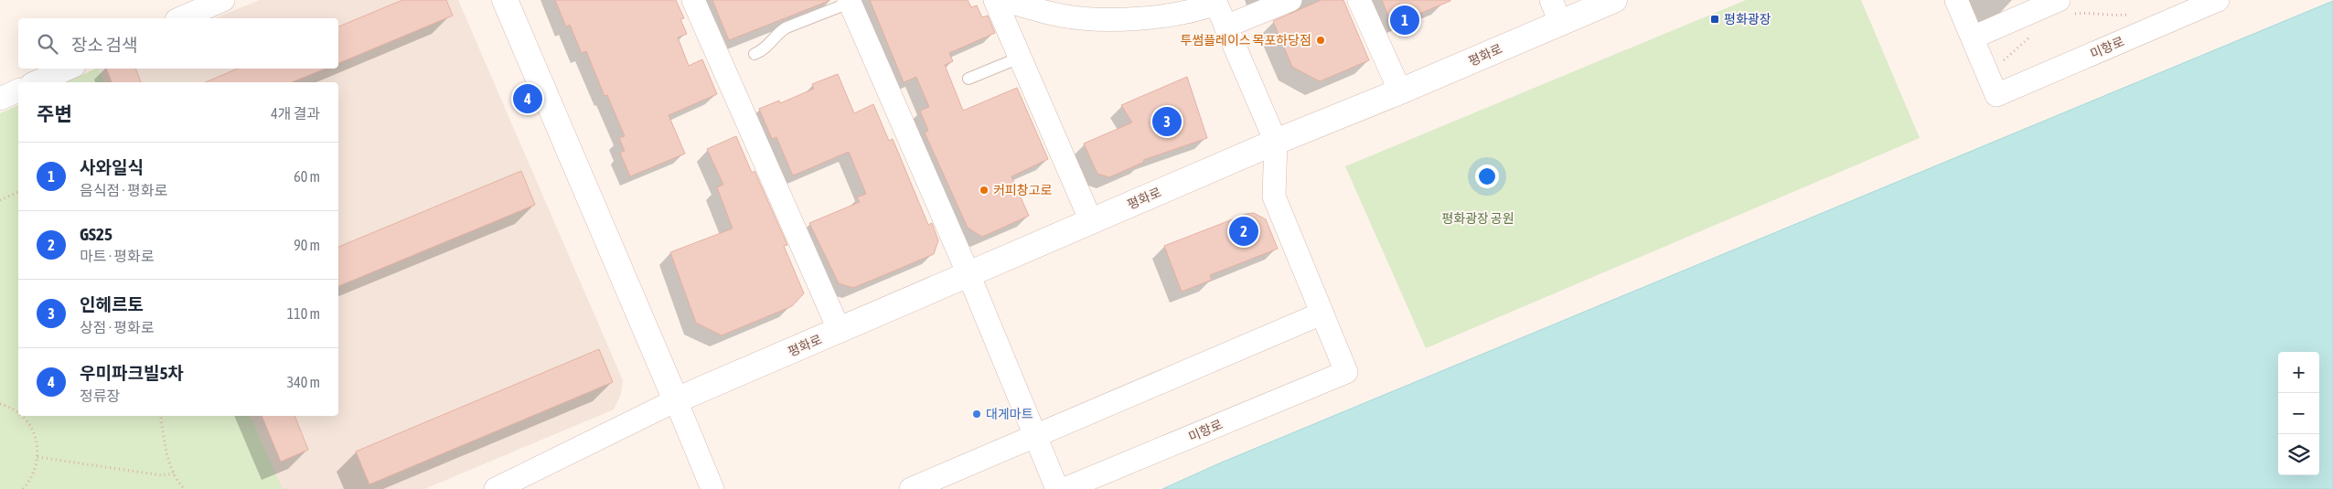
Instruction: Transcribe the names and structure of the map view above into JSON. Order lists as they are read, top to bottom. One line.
{"streets":{"street":["미항로","평화로"]},"parks":["평화광장 공원"],"places":{"transit":["평화광장"],"other":["투썸플레이스 목포하당점","커피창고로","대게마트"]},"page":{"pins":["1","4","3","2"],"search":"장소 검색","heading":["주변","4개 결과"],"list":[{"mark":"1","name":"사와일식","note":"음식점 · 평화로","value":"60 m"},{"mark":"2","name":"GS25","note":"마트 · 평화로","value":"90 m"},{"mark":"3","name":"인헤르토","note":"상점 · 평화로","value":"110 m"},{"mark":"4","name":"우미파크빌5차","note":"정류장","value":"340 m"}],"map_buttons":["+","−"]}}
